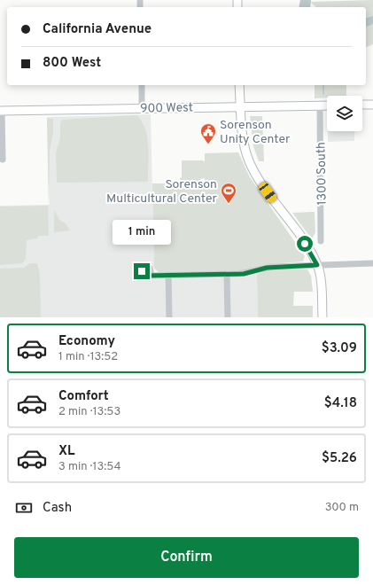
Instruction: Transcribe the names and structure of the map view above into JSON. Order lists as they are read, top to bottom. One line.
{"streets":{"main road":["900 West"],"street":["1300 South"]},"crossings":[["900 West","1300 South"]],"places":{"public building":["Sorenson Unity Center"],"sports":["Sorenson Multicultural Center"]},"page":{"banner":["California Avenue","800 West"],"bubble":"1 min","list":[{"name":"Economy","note":"1 min · 13:52","value":"$3.09"},{"name":"Comfort","note":"2 min · 13:53","value":"$4.18"},{"name":"XL","note":"3 min · 13:54","value":"$5.26"}],"pay":["Cash","300 m"],"buttons":"Confirm"}}
